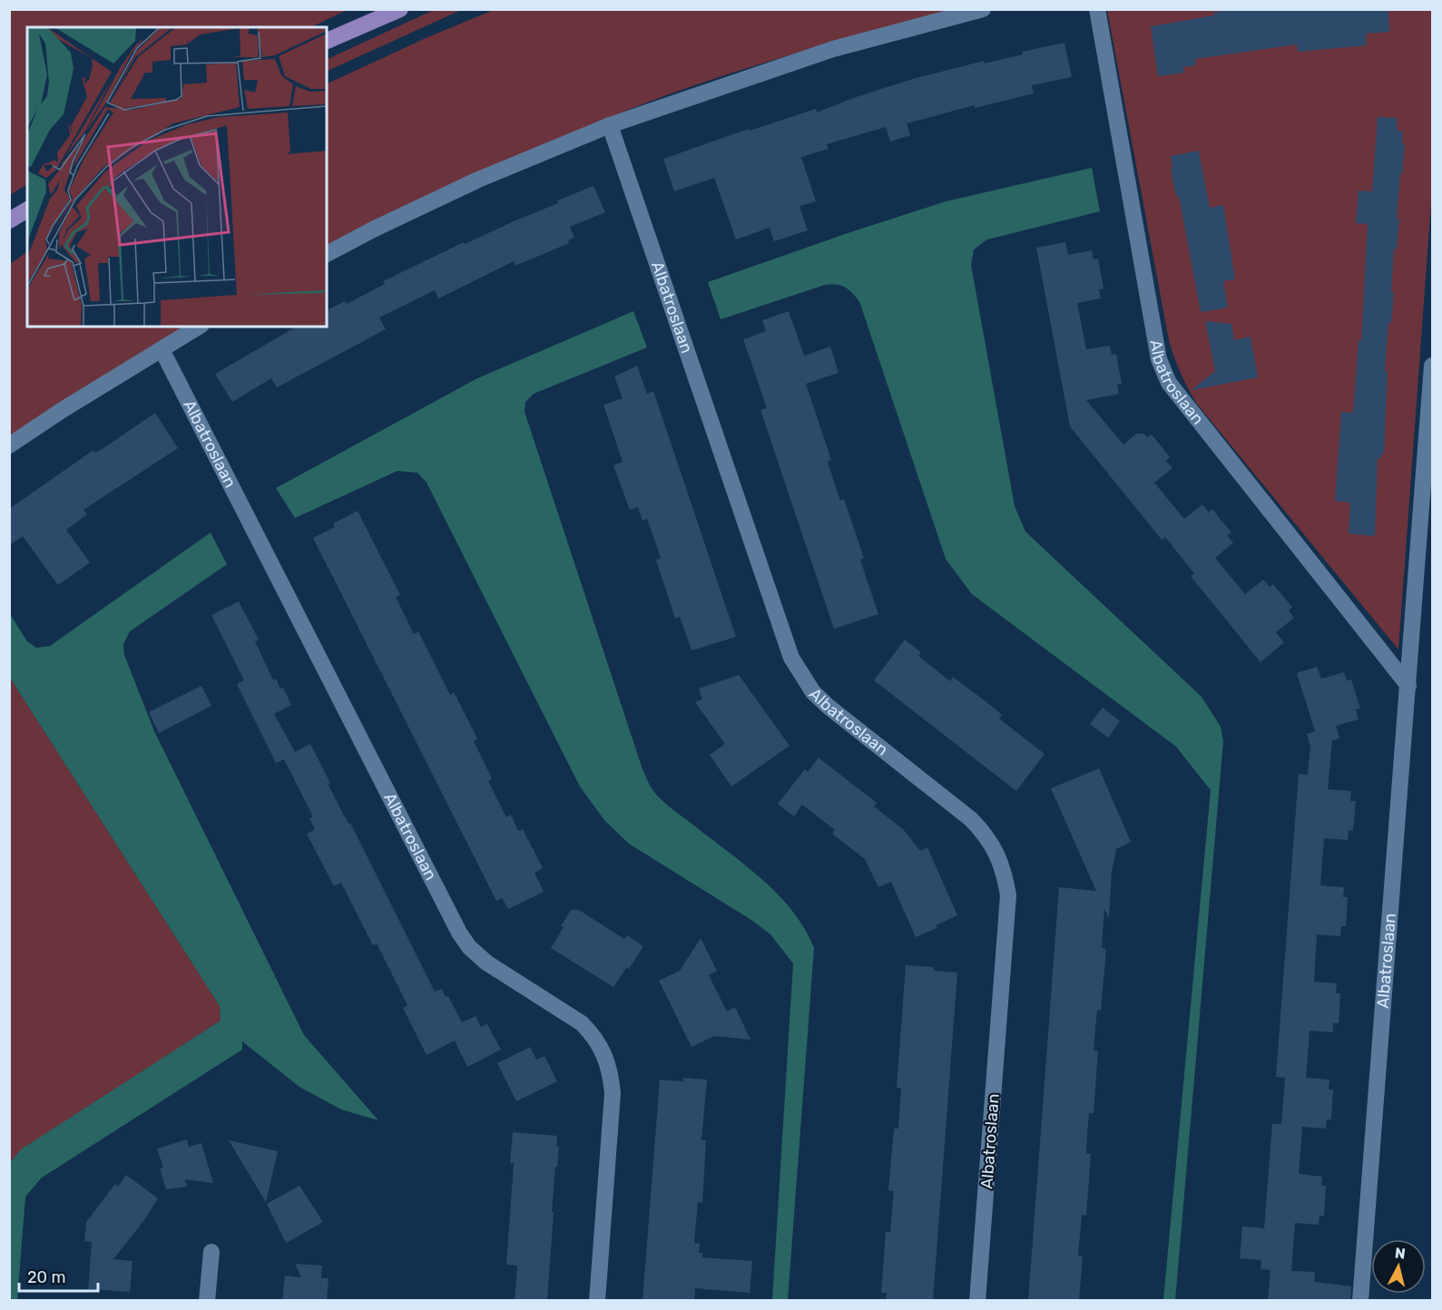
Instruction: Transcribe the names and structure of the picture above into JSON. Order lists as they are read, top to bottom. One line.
{"streets":{"street":["Albatroslaan"]},"scale_bar":"20 m","north":"top"}
